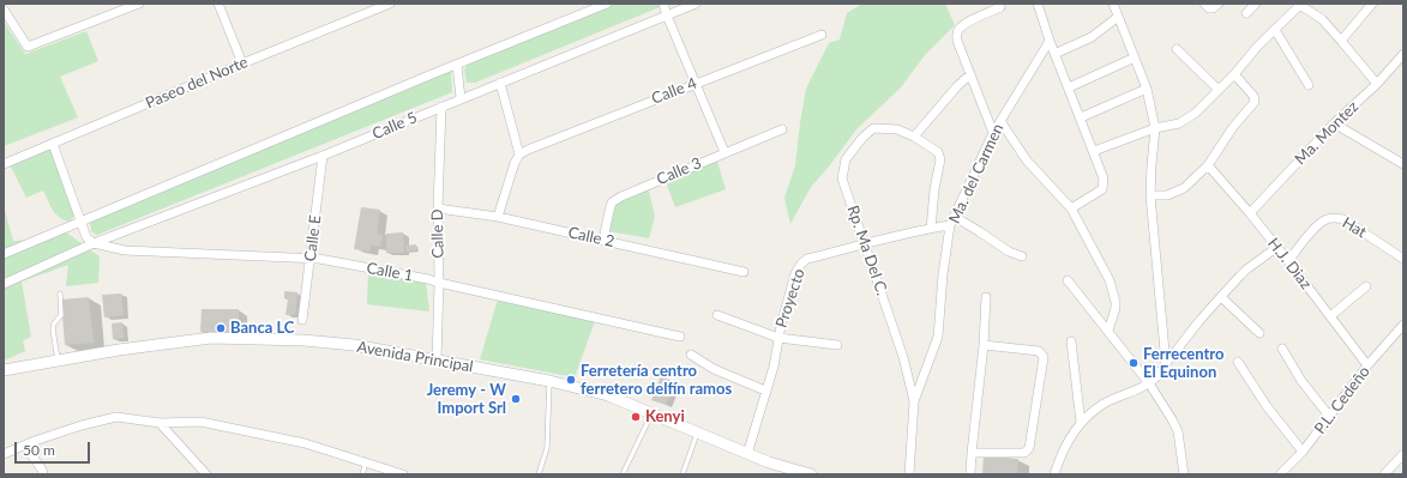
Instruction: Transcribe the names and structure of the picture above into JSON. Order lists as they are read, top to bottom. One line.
{"streets":{"street":["Paseo del Norte","Calle 4","Calle 5","Ma. Montez","Calle 3","Ma. del Carmen","Hat","Calle D","Calle 2","Calle E","Rp. Ma Del C.","H.J. Diaz","Calle 1","Proyecto","Avenida Principal","P.L. Cedeño"]},"crossings":[["Calle 5","Calle D"],["Calle 5","Calle E"],["Calle 5","Calle 1"],["Ma. Montez","H.J. Diaz"],["Calle 3","Calle 2"],["Ma. del Carmen","Rp. Ma Del C."],["Ma. del Carmen","Proyecto"],["Hat","H.J. Diaz"],["Calle D","Calle 2"],["Calle D","Calle 1"],["Calle D","Avenida Principal"],["Calle E","Calle 1"],["Rp. Ma Del C.","Proyecto"],["H.J. Diaz","P.L. Cedeño"],["Proyecto","Avenida Principal"]],"places":["Banca LC","Ferrecentro El Equinon","Ferretería centro ferretero delfín ramos","Jeremy - W Import Srl","Kenyi"],"scale_bar":"50 m"}
